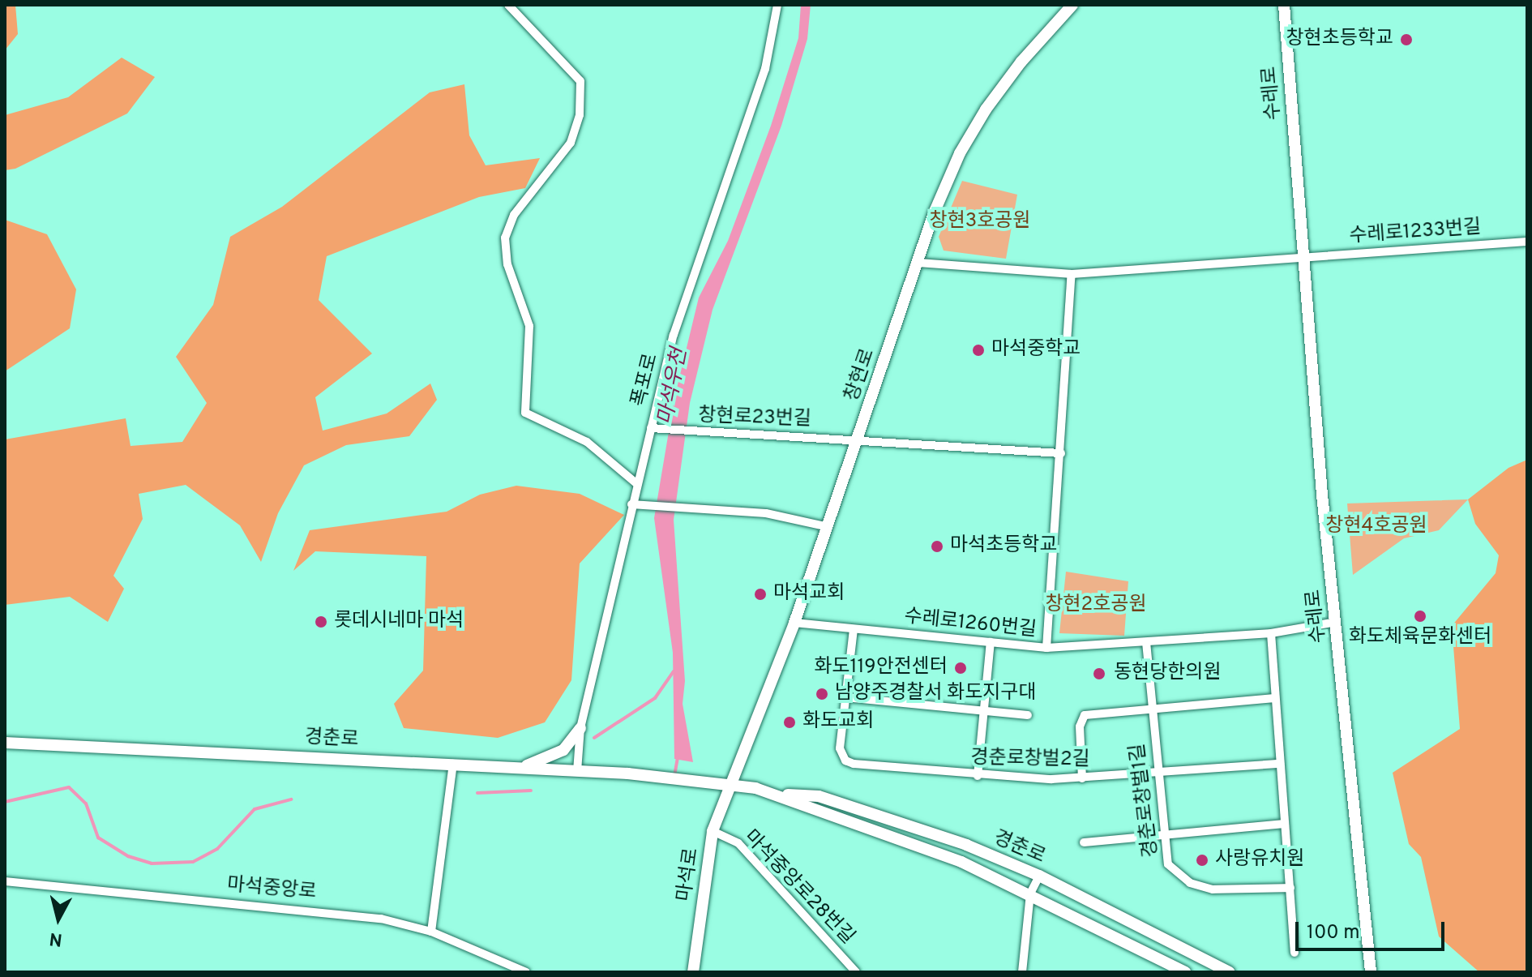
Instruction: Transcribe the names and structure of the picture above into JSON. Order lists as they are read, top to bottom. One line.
{"streets":{"street":["수레로","수레로1233번길","창현로","폭포로","창현로23번길","수레로1260번길","경춘로","경춘로창벌2길","경춘로창벌1길","마석로","마석중앙로28번길","마석중앙로"]},"crossings":[["수레로","수레로1233번길"],["수레로","수레로1260번길"],["창현로","창현로23번길"],["창현로","수레로1260번길"],["창현로","경춘로"],["창현로","마석로"],["폭포로","창현로23번길"],["폭포로","경춘로"],["수레로1260번길","경춘로창벌2길"],["수레로1260번길","경춘로창벌1길"],["경춘로","마석로"],["경춘로창벌2길","경춘로창벌1길"],["마석로","마석중앙로28번길"]],"water":["마석우천"],"parks":["창현3호공원","창현4호공원","창현2호공원"],"places":["창현초등학교","마석중학교","마석초등학교","마석교회","화도체육문화센터","롯데시네마 마석","화도119안전센터","동현당한의원","남양주경찰서 화도지구대","화도교회","사랑유치원"],"scale_bar":"100 m","north":"bottom"}
